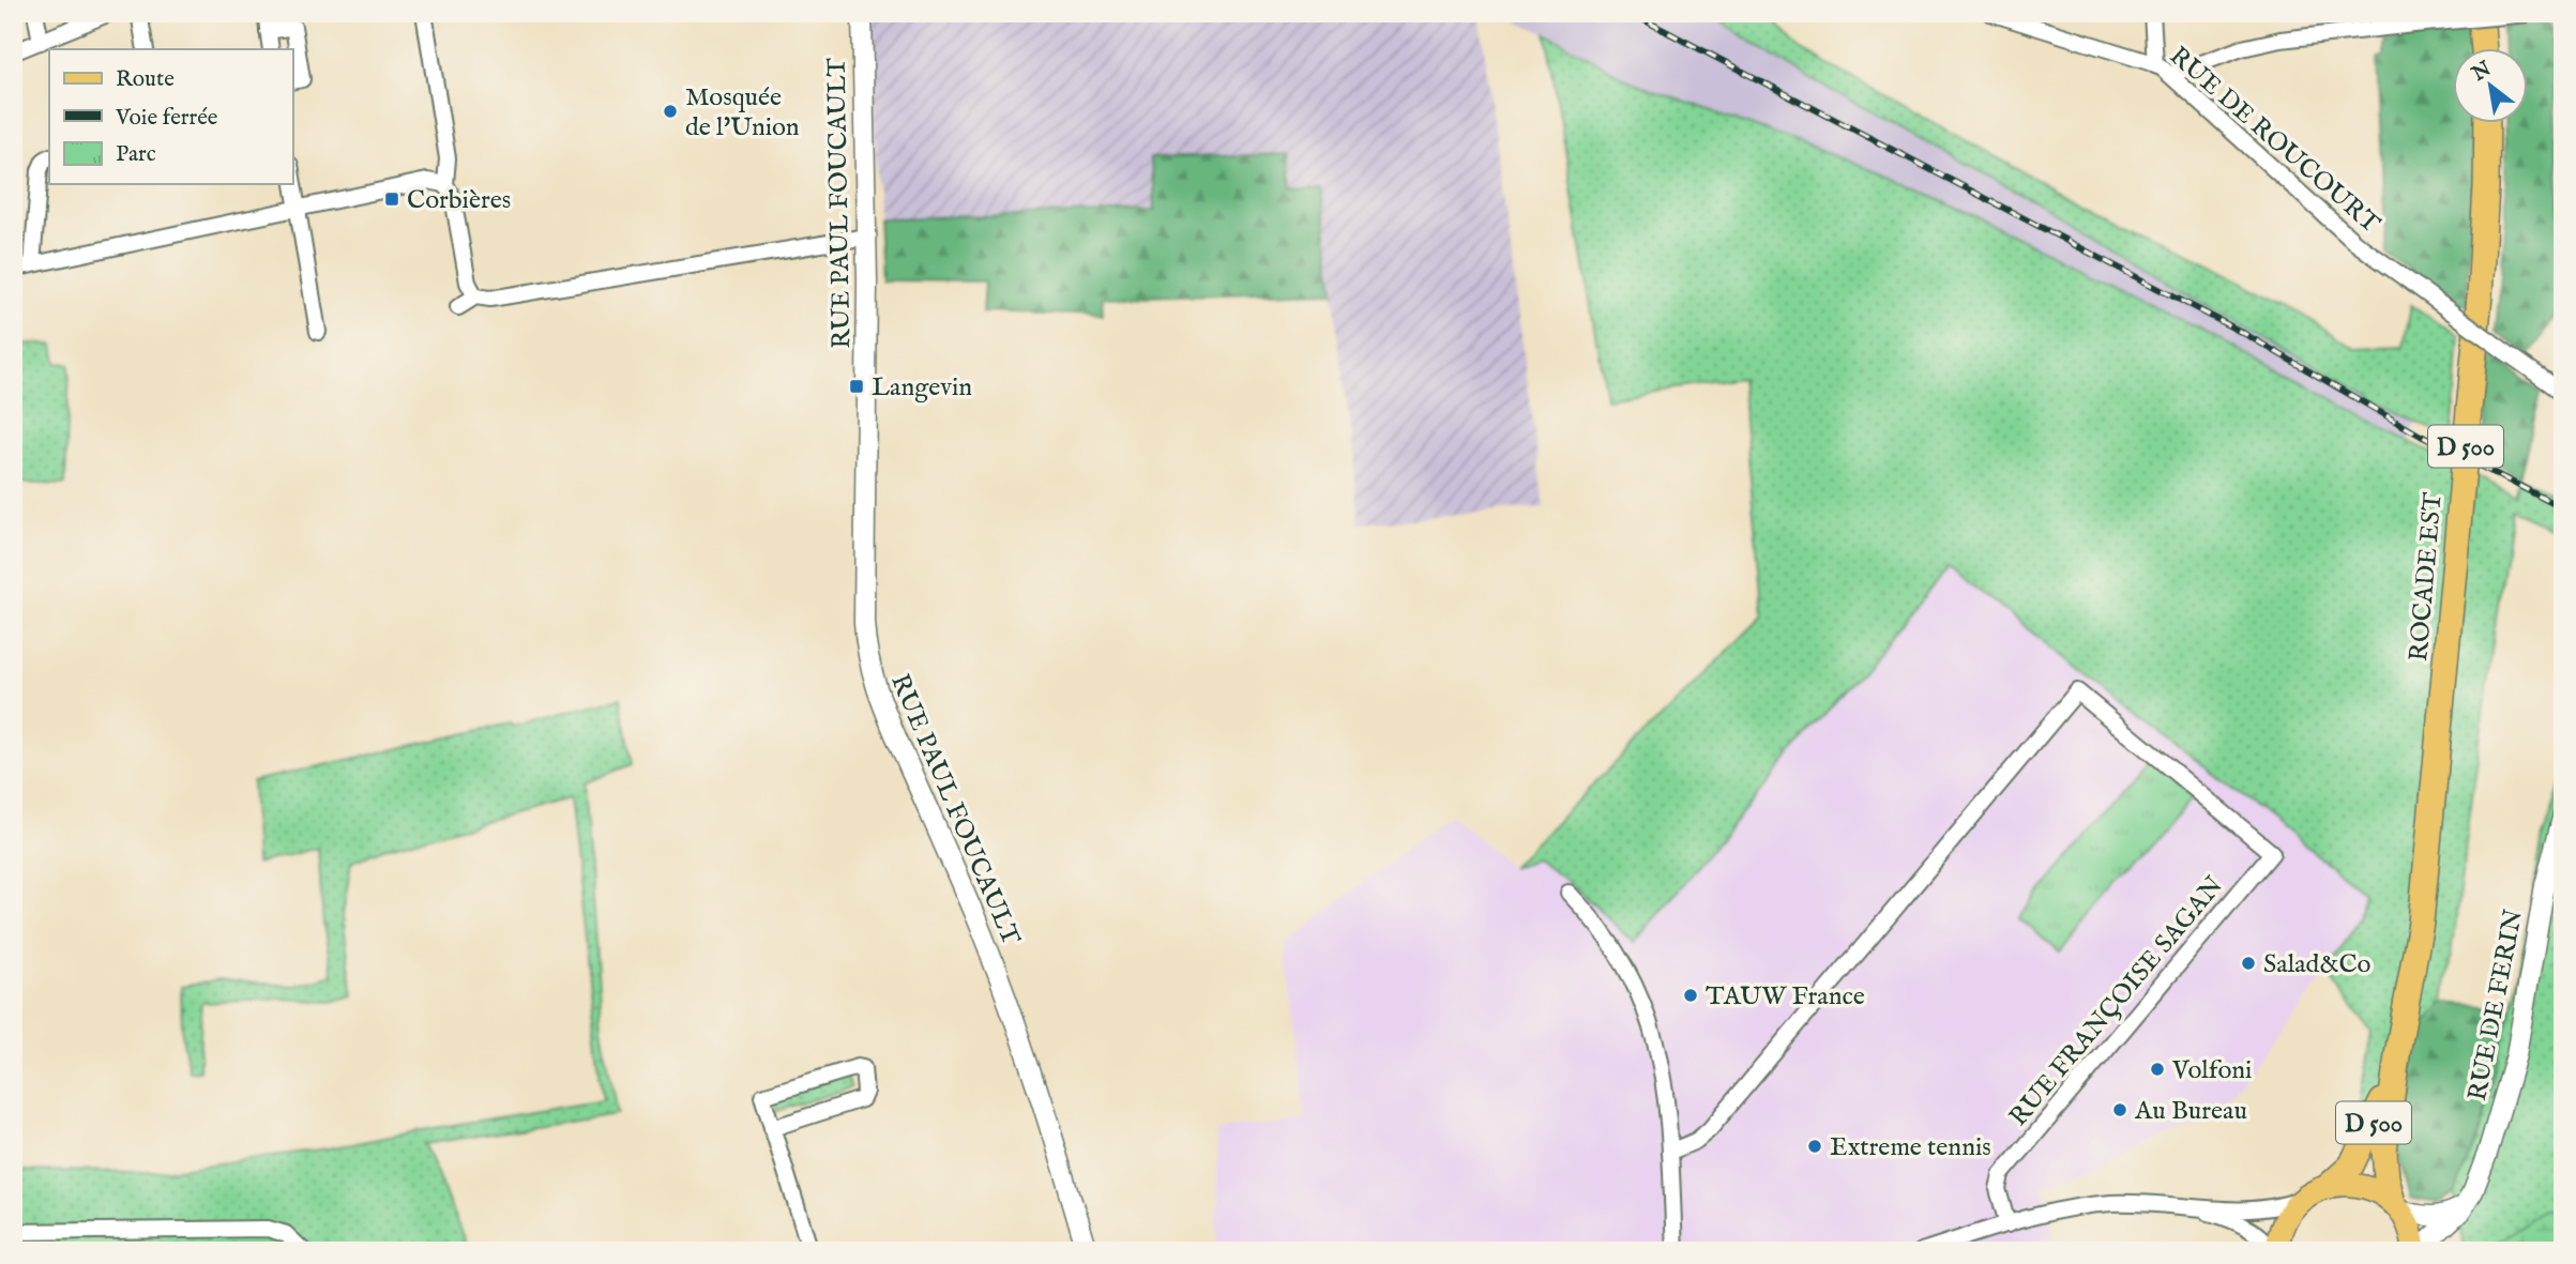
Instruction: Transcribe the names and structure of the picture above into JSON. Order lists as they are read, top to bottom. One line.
{"streets":{"highway":["D 500","ROCADE EST"],"street":["RUE DE ROUCOURT","RUE PAUL FOUCAULT","RUE FRANÇOISE SAGAN","RUE DE FERIN"]},"places":{"other":["Mosquée de l'Union","Salad&Co","TAUW France","Volfoni","Au Bureau","Extreme tennis"],"transit":["Corbières","Langevin"]},"legend":["Route","Voie ferrée","Parc"],"north":"top left"}
